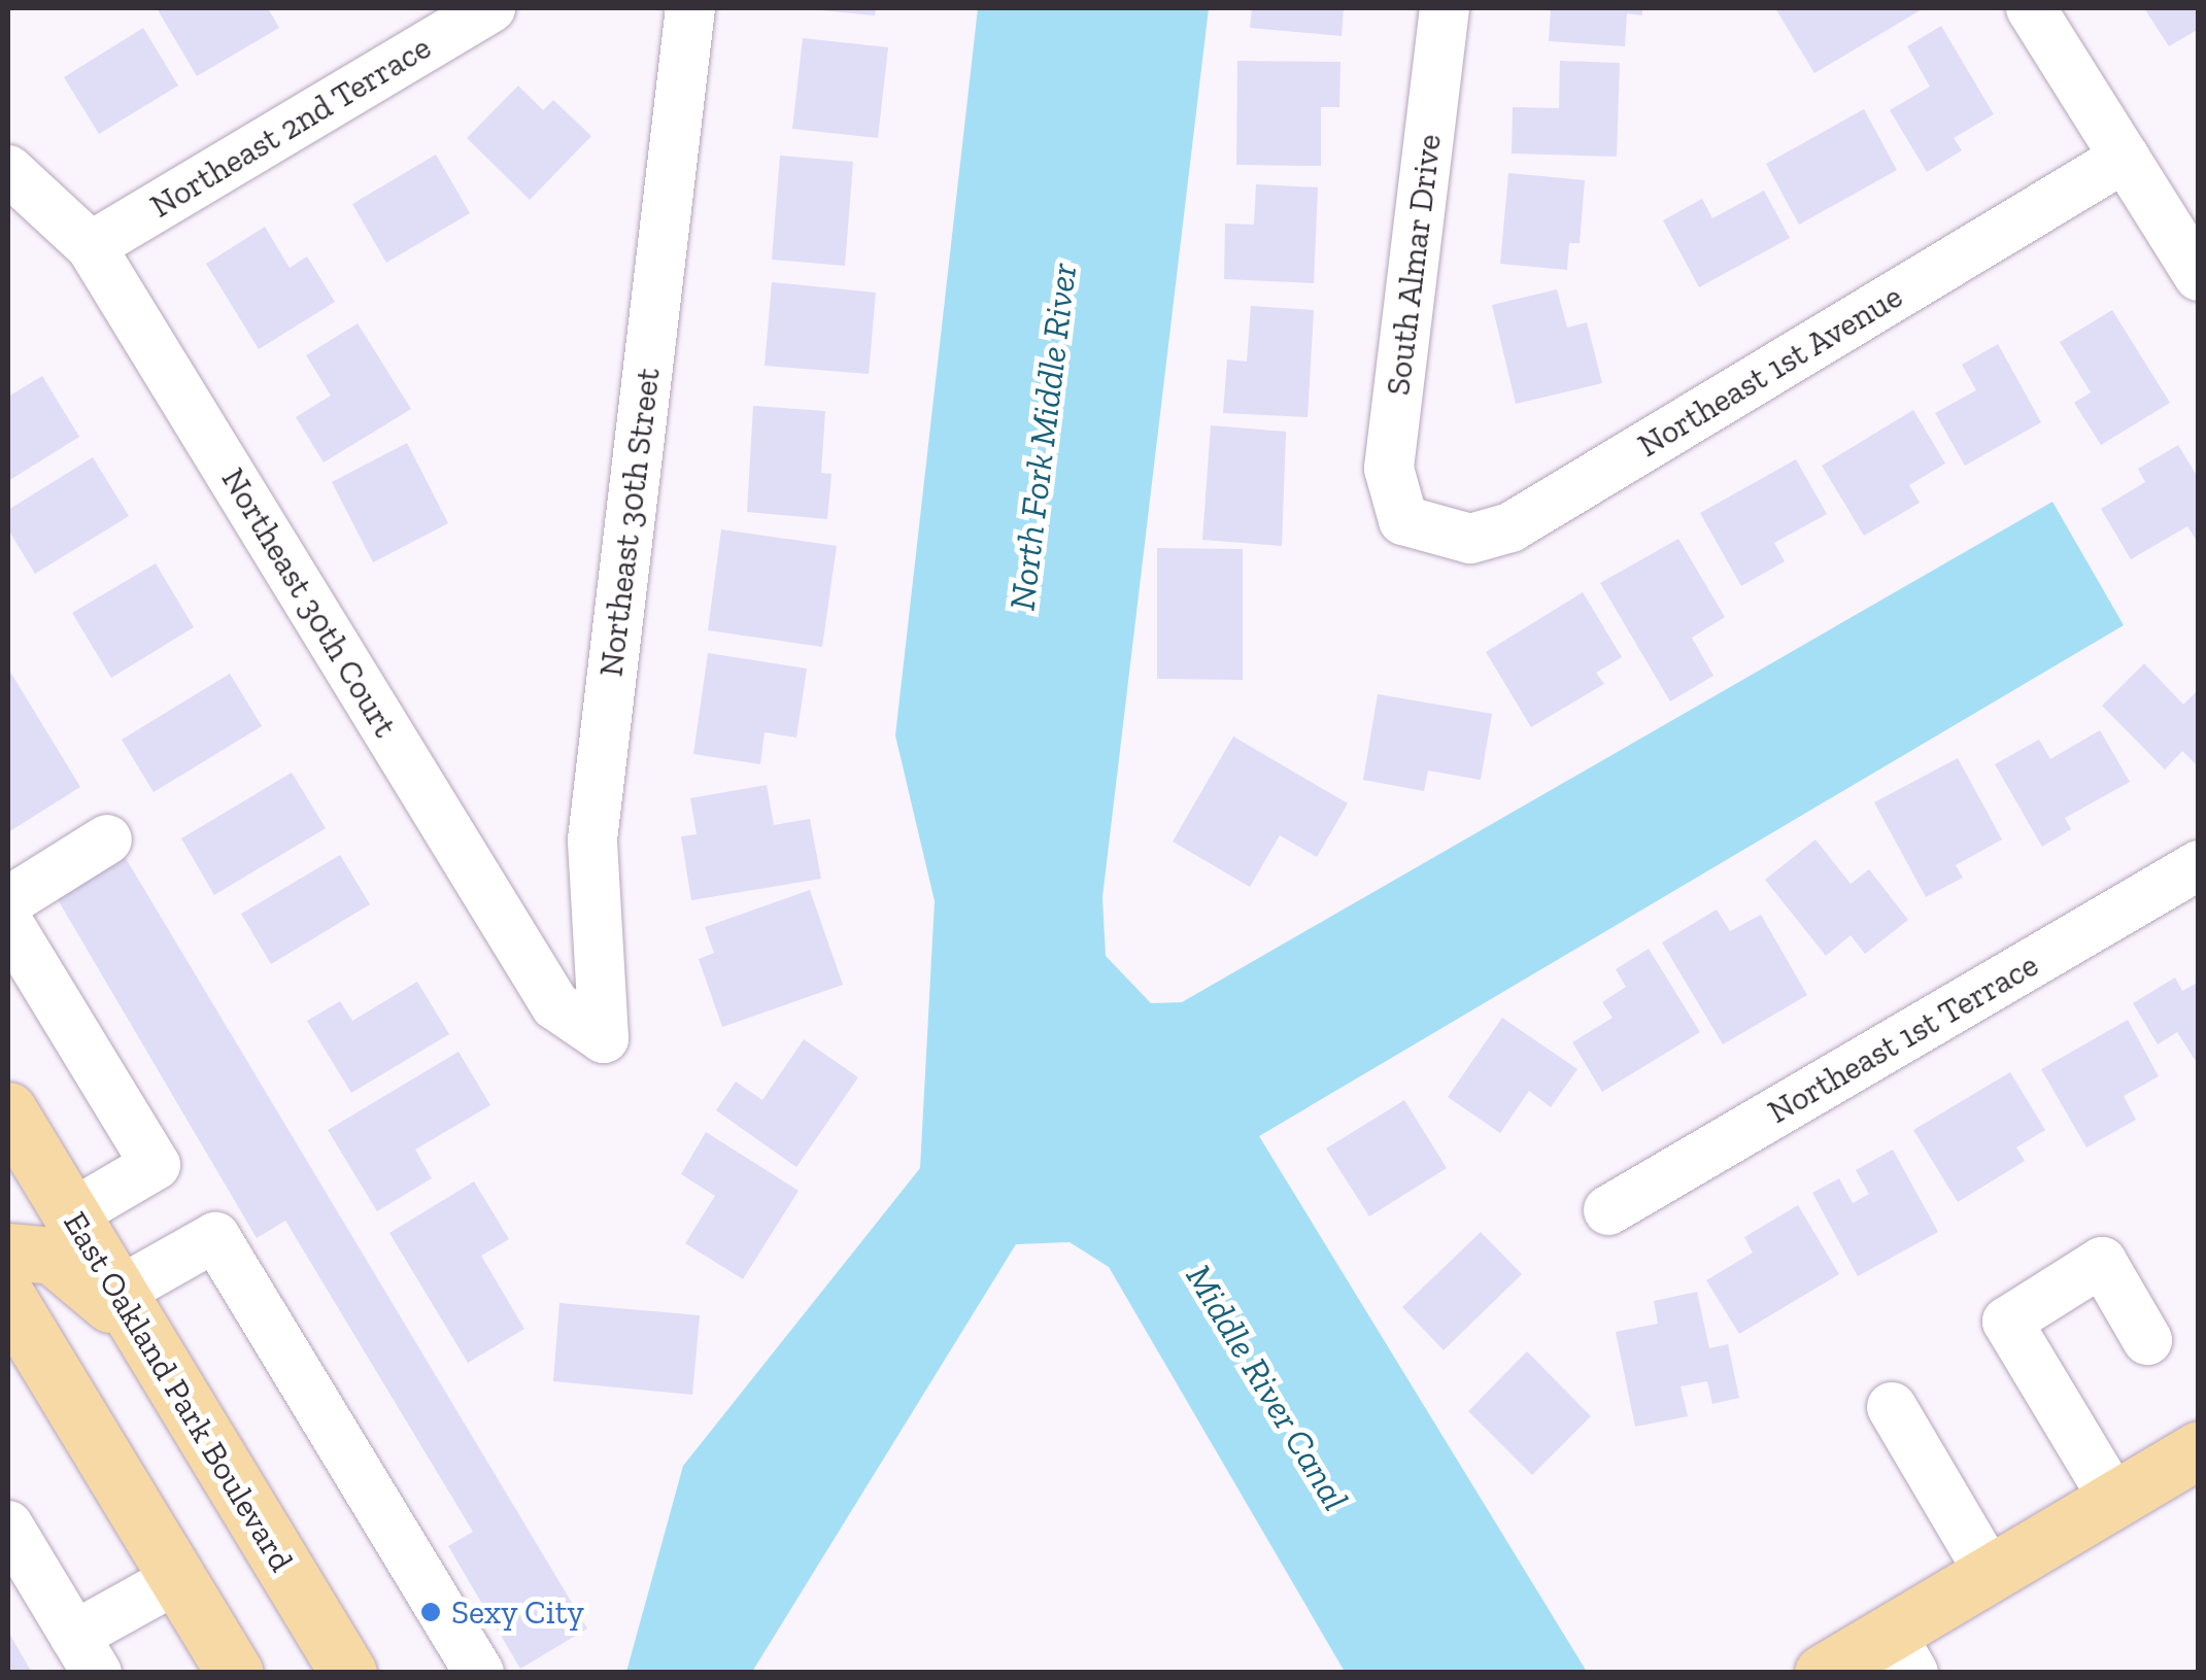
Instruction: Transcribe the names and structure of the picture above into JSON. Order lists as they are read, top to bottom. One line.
{"streets":{"main road":["East Oakland Park Boulevard"],"street":["Northeast 2nd Terrace","South Almar Drive","Northeast 1st Avenue","Northeast 30th Street","Northeast 30th Court","Northeast 1st Terrace"]},"crossings":[["Northeast 2nd Terrace","Northeast 30th Court"],["South Almar Drive","Northeast 1st Avenue"],["Northeast 30th Street","Northeast 30th Court"]],"water":["North Fork Middle River","Middle River Canal"],"places":["Sexy City"]}
